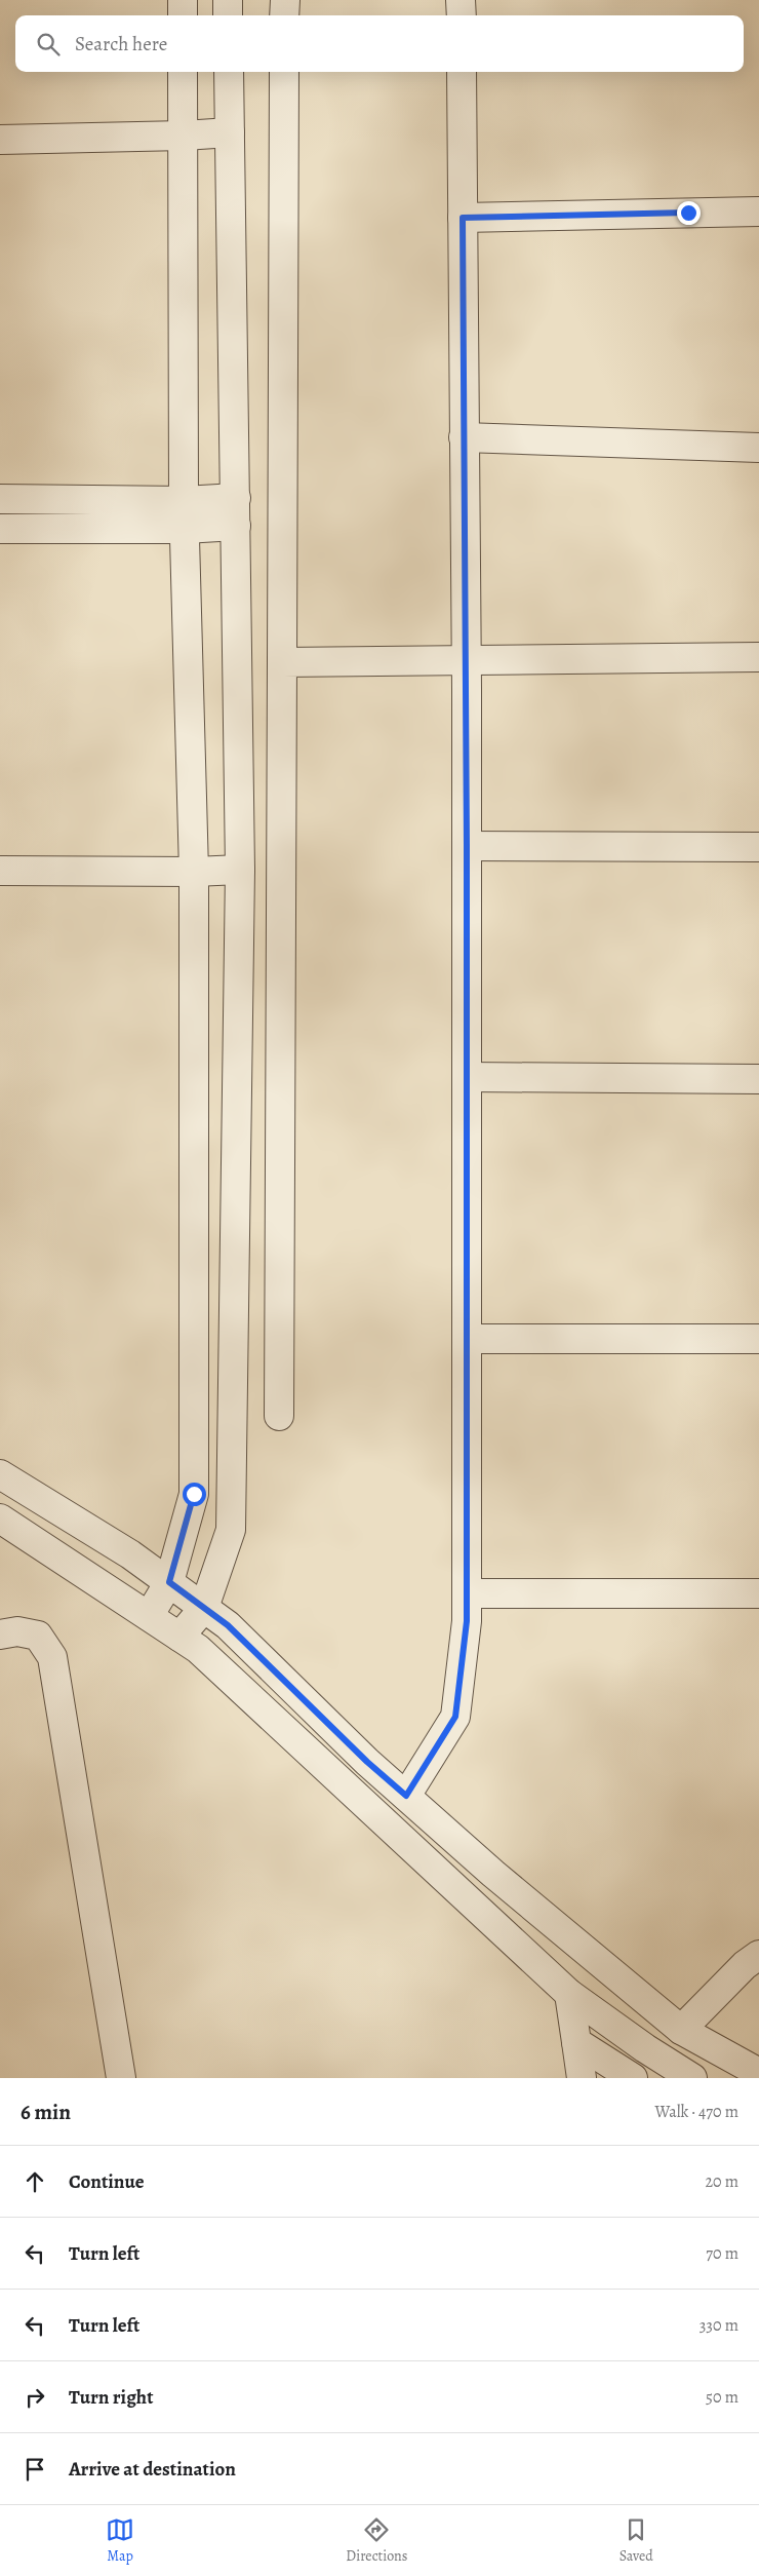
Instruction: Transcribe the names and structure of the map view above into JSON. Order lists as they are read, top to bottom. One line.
{"page":{"search":"Search here","heading":["6 min","Walk · 470 m"],"list":[["Continue","20 m"],["Turn left","70 m"],["Turn left","330 m"],["Turn right","50 m"],"Arrive at destination"],"nav":["Map","Directions","Saved"]}}
